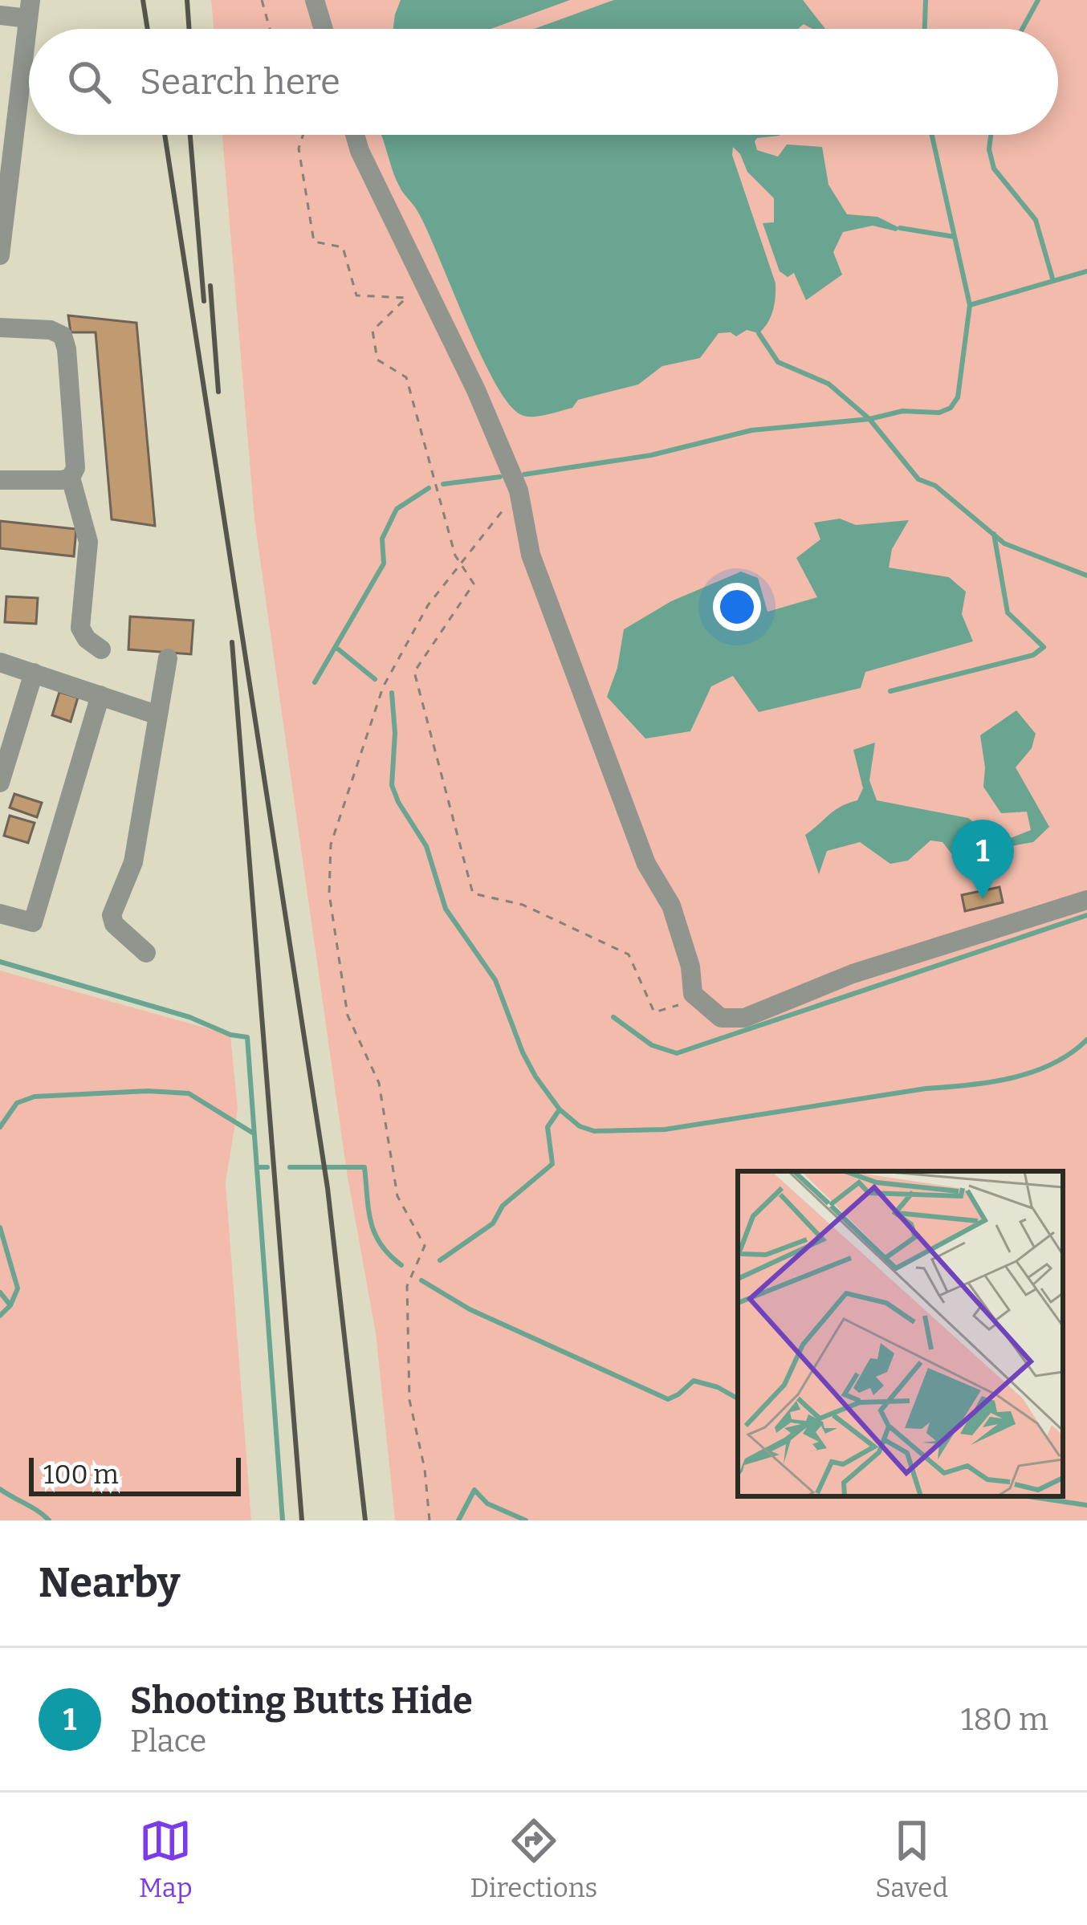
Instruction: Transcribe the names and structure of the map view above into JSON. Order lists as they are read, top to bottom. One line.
{"scale_bar":"100 m","page":{"search":"Search here","pins":"1","scale":"100 m","heading":"Nearby","list":[{"mark":"1","name":"Shooting Butts Hide","note":"Place","value":"180 m"}],"nav":["Map","Directions","Saved"]}}
